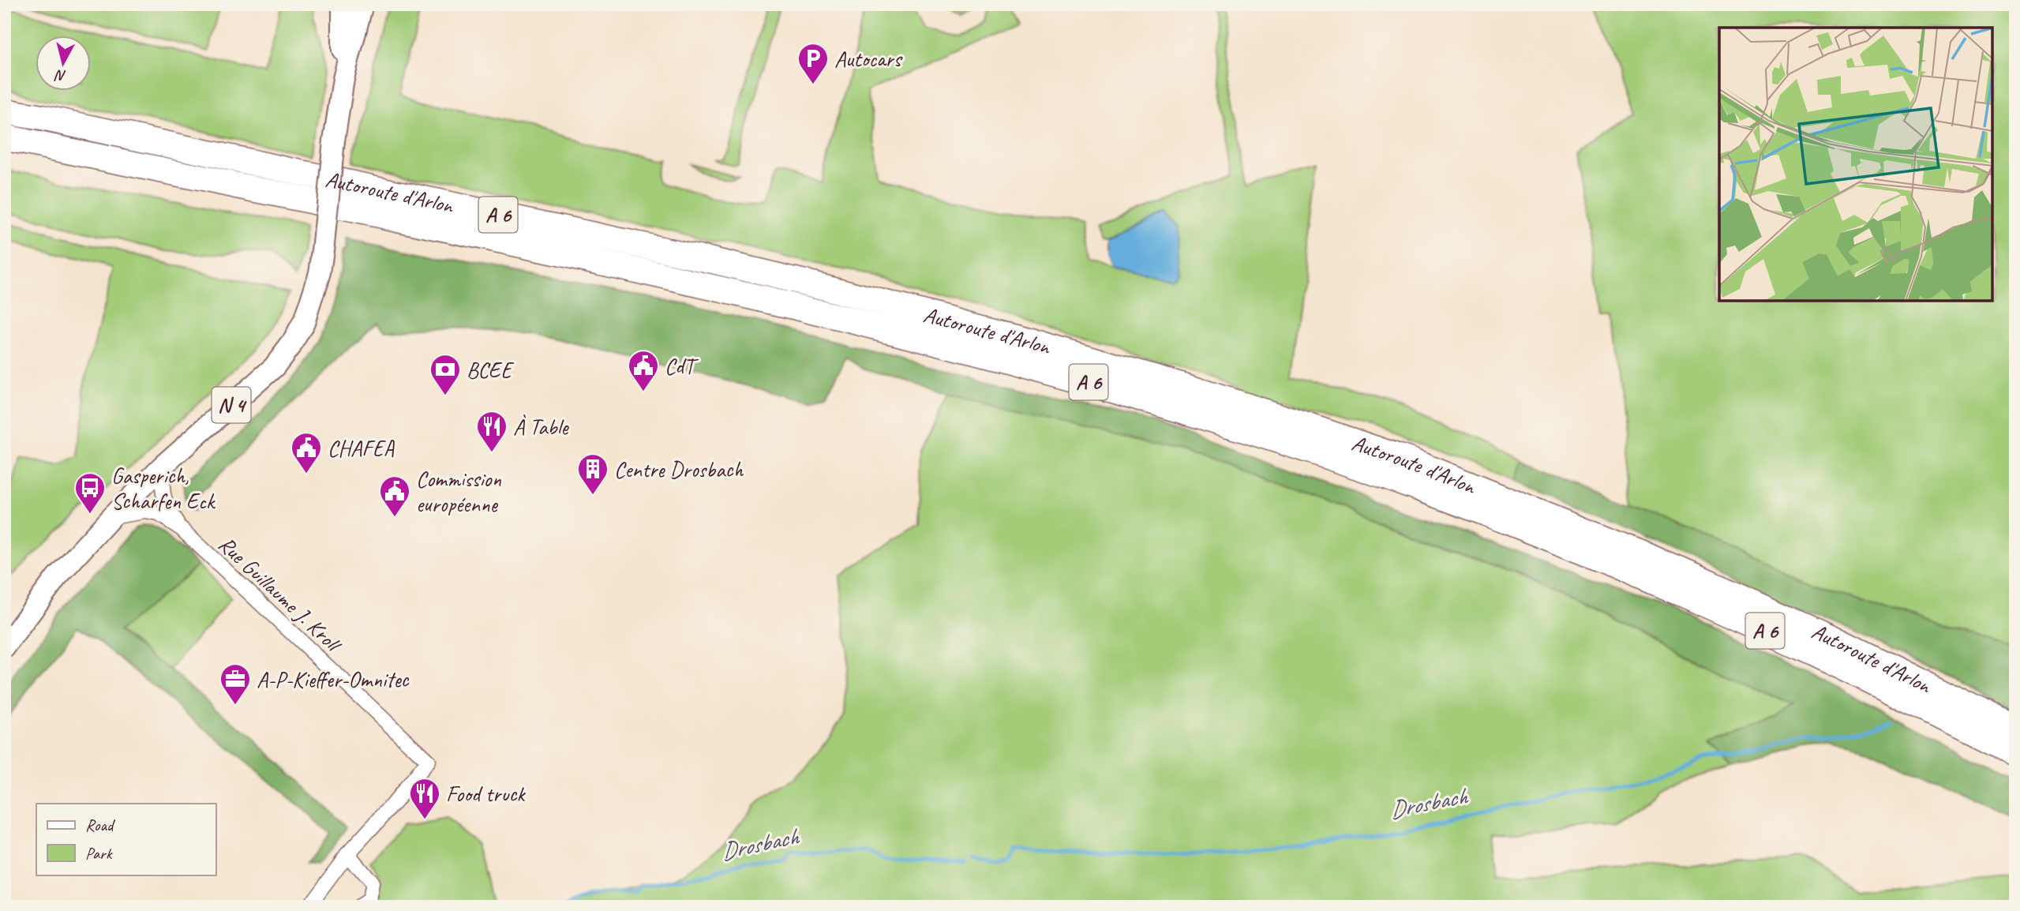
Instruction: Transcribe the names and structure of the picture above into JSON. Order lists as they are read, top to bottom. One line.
{"streets":{"highway":["Autoroute d'Arlon","A 6"],"main road":["N 4"],"street":["Rue Guillaume J. Kroll"]},"crossings":[["N 4","Rue Guillaume J. Kroll"]],"water":["Drosbach"],"places":{"parking":["Autocars"],"public building":["CdT","CHAFEA","Commission européenne"],"bank":["BCEE"],"restaurant":["À Table","Food truck"],"building":["Centre Drosbach"],"bus stop":["Gasperich, Scharfen Eck"],"office":["A-P-Kieffer-Omnitec"]},"legend":["Road","Park"],"north":"bottom"}
